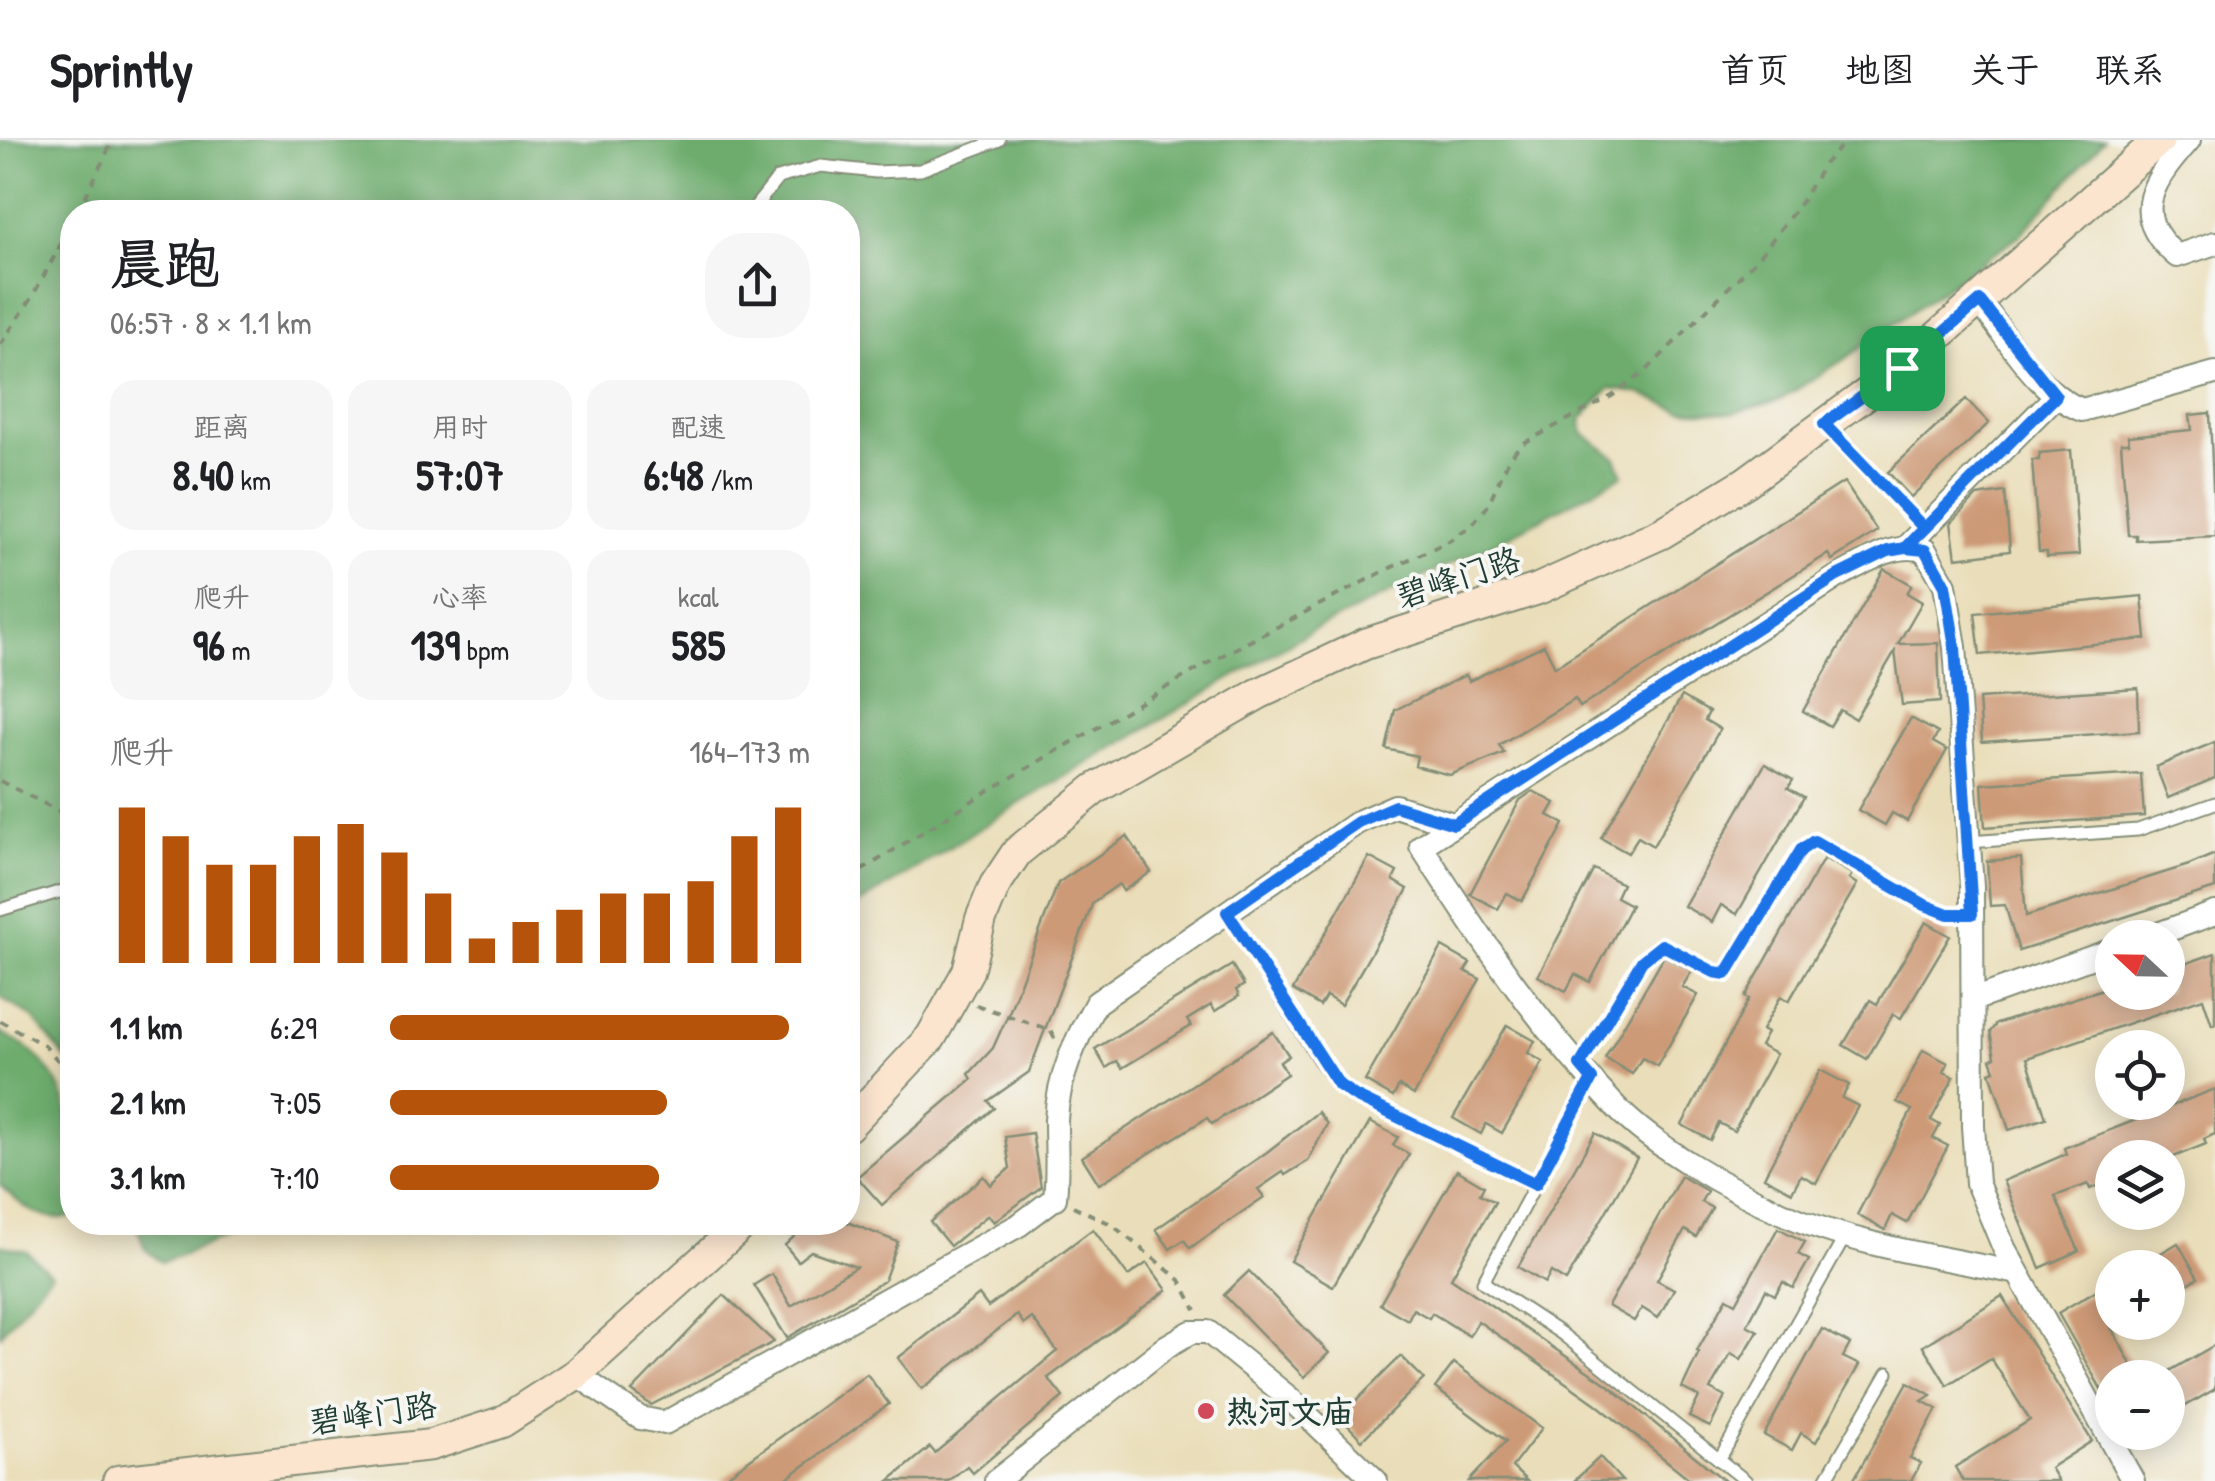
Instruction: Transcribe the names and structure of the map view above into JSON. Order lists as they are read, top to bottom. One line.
{"streets":{"street":["碧峰门路"]},"places":["热河文庙"],"north":"left","page":{"header":"Sprintly","nav":["首页","地图","关于","联系"],"heading":["晨跑","06:57 · 8 × 1.1 km"],"stats":[["距离","8.40 km"],["用时","57:07"],["配速","6:48 /km"],["爬升","96 m"],["心率","139 bpm"],["kcal","585"]],"chart":["爬升","164–173 m"],"map_buttons":["+","−"],"list":[{"name":"1.1 km","note":"6:29"},{"name":"2.1 km","note":"7:05"},{"name":"3.1 km","note":"7:10"}]}}
